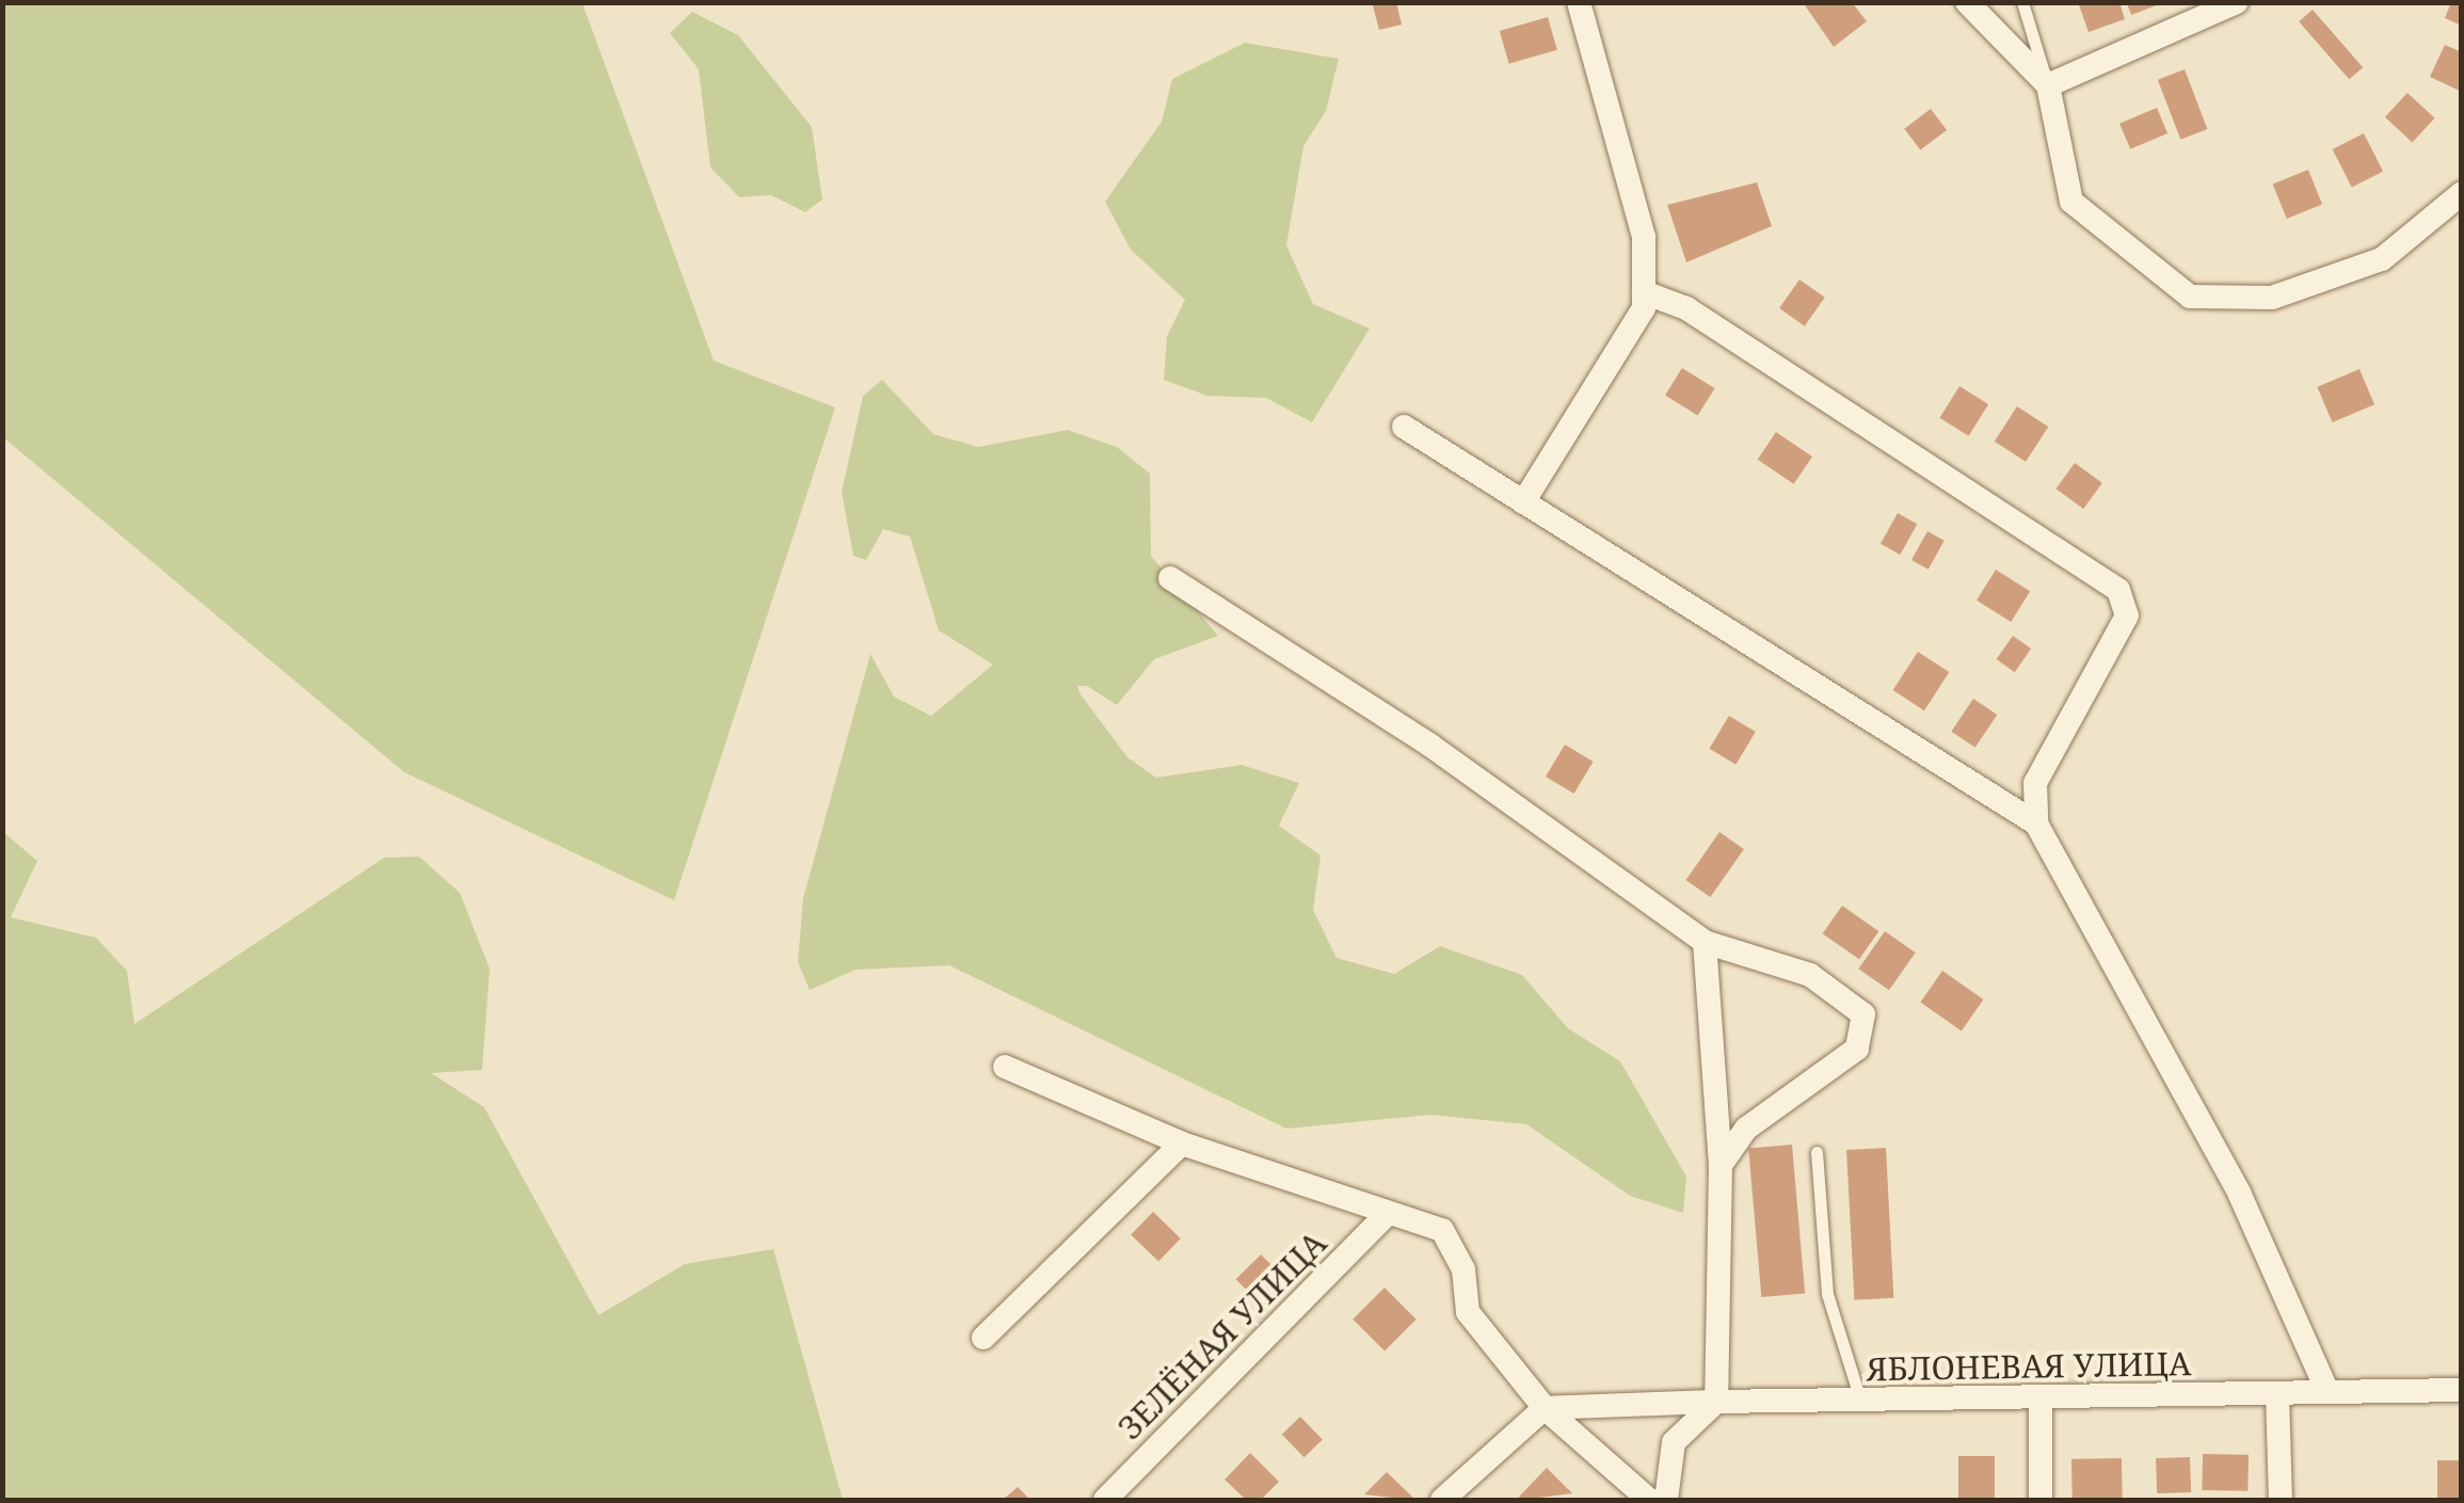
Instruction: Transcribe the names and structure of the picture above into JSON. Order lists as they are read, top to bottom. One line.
{"streets":{"street":["ЗЕЛЁНАЯ УЛИЦА","ЯБЛОНЕВАЯ УЛИЦА"]}}
